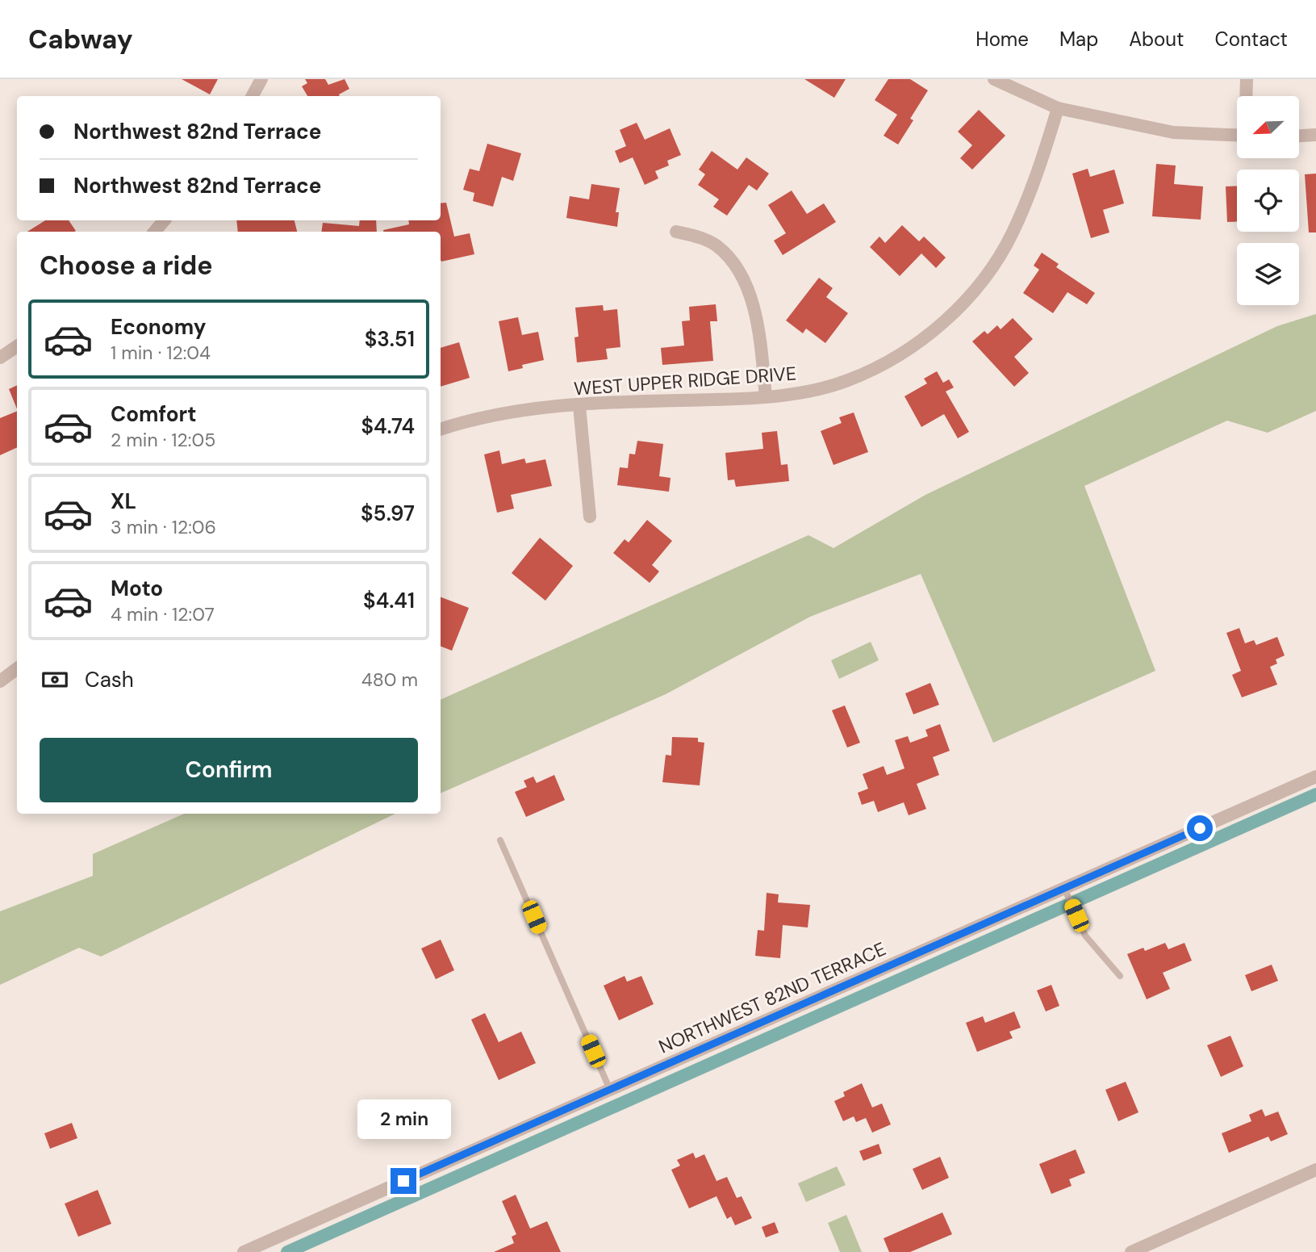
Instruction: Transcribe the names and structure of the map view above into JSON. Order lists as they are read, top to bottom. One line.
{"streets":{"street":["WEST UPPER RIDGE DRIVE","NORTHWEST 82ND TERRACE"]},"north":"bottom left","page":{"header":"Cabway","nav":["Home","Map","About","Contact"],"banner":["Northwest 82nd Terrace","Northwest 82nd Terrace"],"heading":"Choose a ride","list":[{"name":"Economy","note":"1 min · 12:04","value":"$3.51"},{"name":"Comfort","note":"2 min · 12:05","value":"$4.74"},{"name":"XL","note":"3 min · 12:06","value":"$5.97"},{"name":"Moto","note":"4 min · 12:07","value":"$4.41"}],"pay":["Cash","480 m"],"buttons":"Confirm","bubble":"2 min"}}
